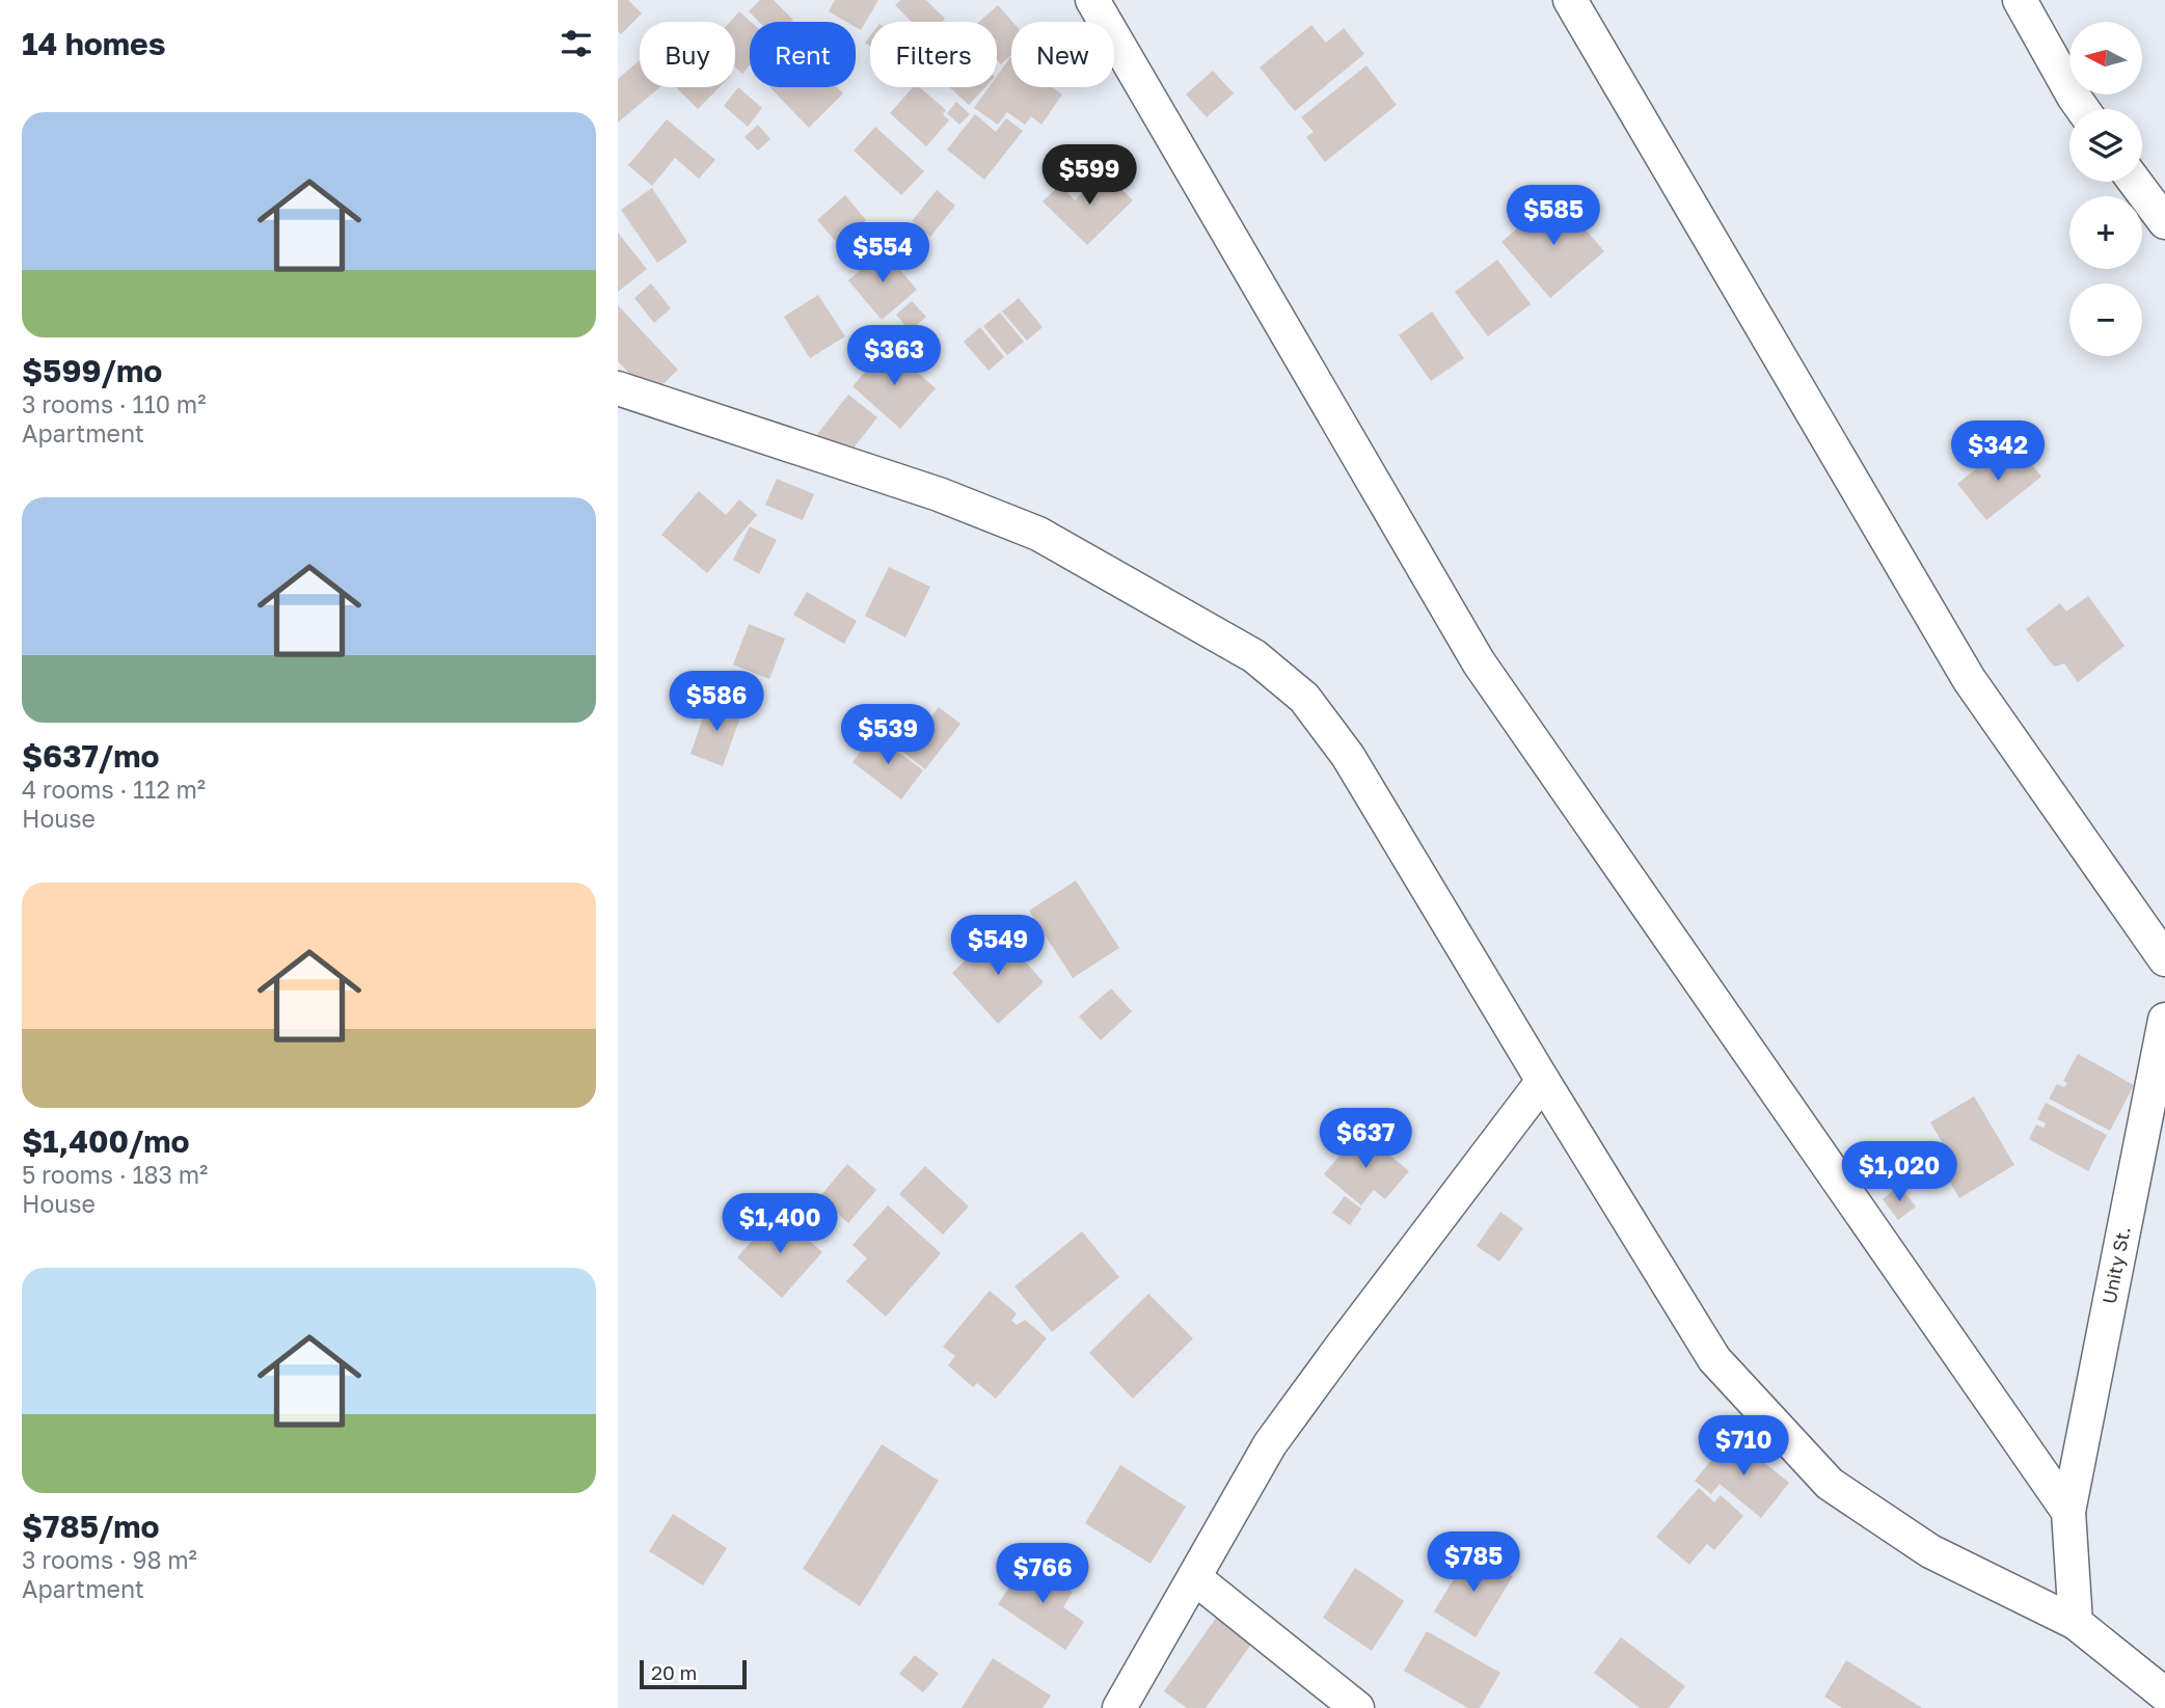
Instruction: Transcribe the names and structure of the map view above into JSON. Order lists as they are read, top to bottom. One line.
{"streets":{"street":["Unity St."]},"scale_bar":"20 m","north":"left","page":{"heading":"14 homes","map_buttons":["+","−"],"chip":["Buy","Rent","Filters","New"],"list":[{"name":"$599/mo","note":"3 rooms · 110 m² · Apartment"},{"name":"$637/mo","note":"4 rooms · 112 m² · House"},{"name":"$1,400/mo","note":"5 rooms · 183 m² · House"},{"name":"$785/mo","note":"3 rooms · 98 m² · Apartment"}],"price":["$599","$585","$554","$363","$342","$586","$539","$549","$637","$1,020","$1,400","$710","$785","$766"],"scale":"20 m"}}
